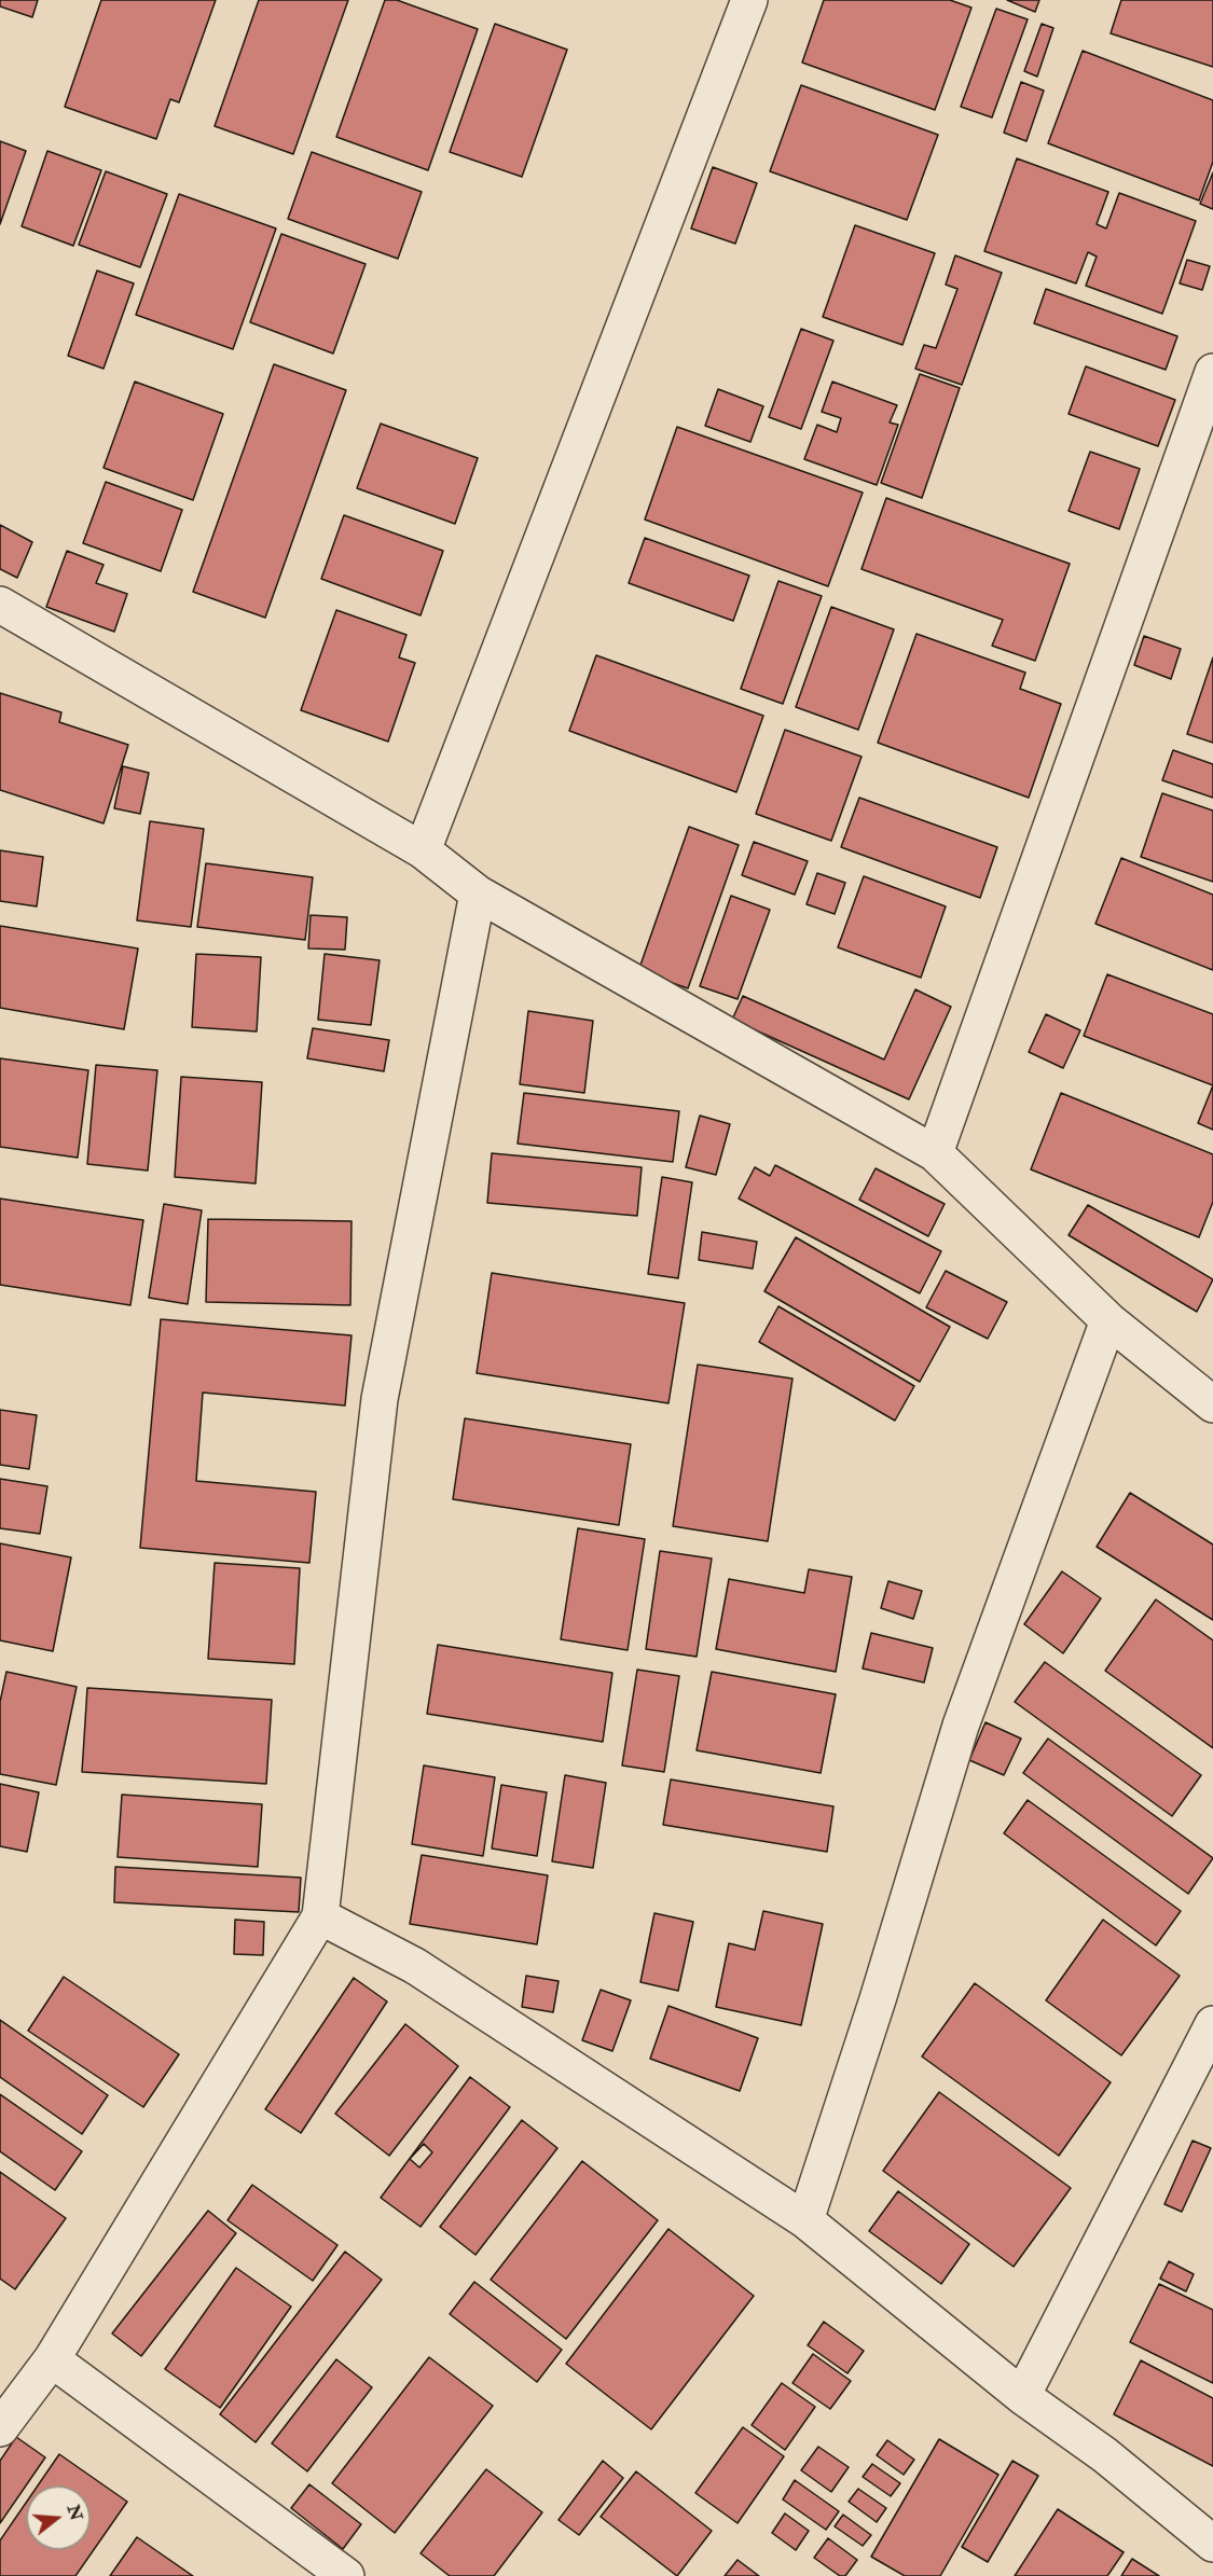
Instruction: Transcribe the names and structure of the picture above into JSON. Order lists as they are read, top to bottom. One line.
{"north":"right"}
